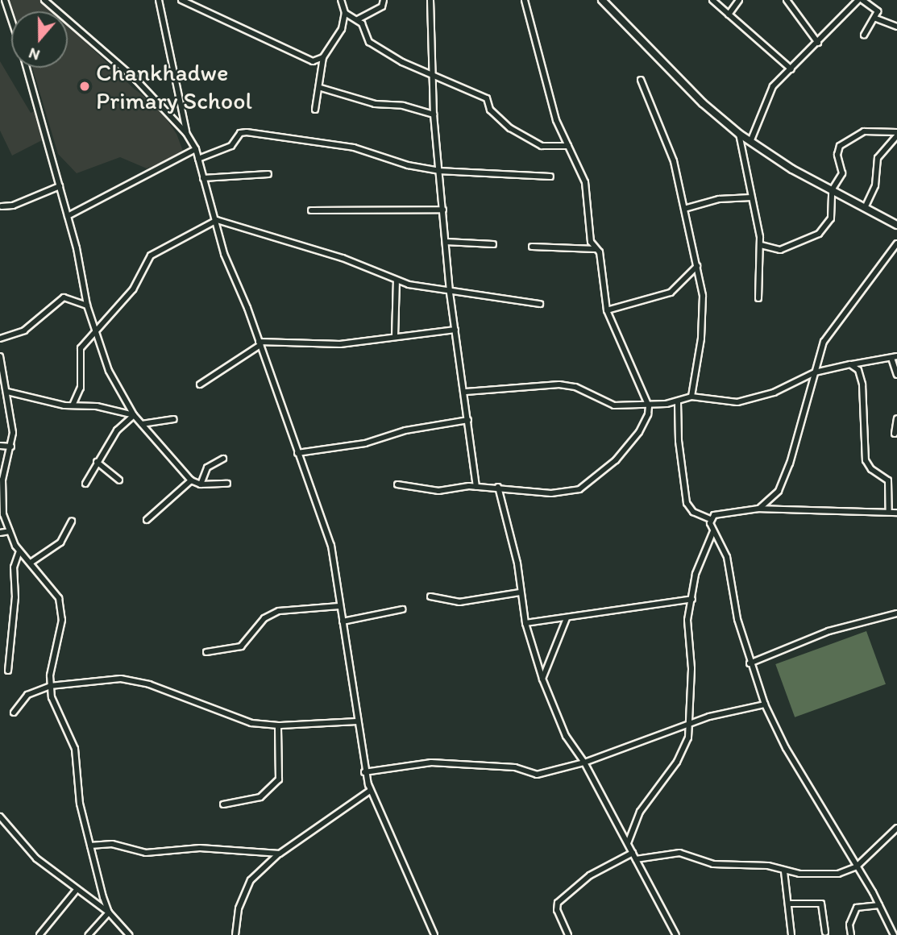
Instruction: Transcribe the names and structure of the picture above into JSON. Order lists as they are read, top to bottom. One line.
{"places":["Chankhadwe Primary School"],"north":"bottom"}
